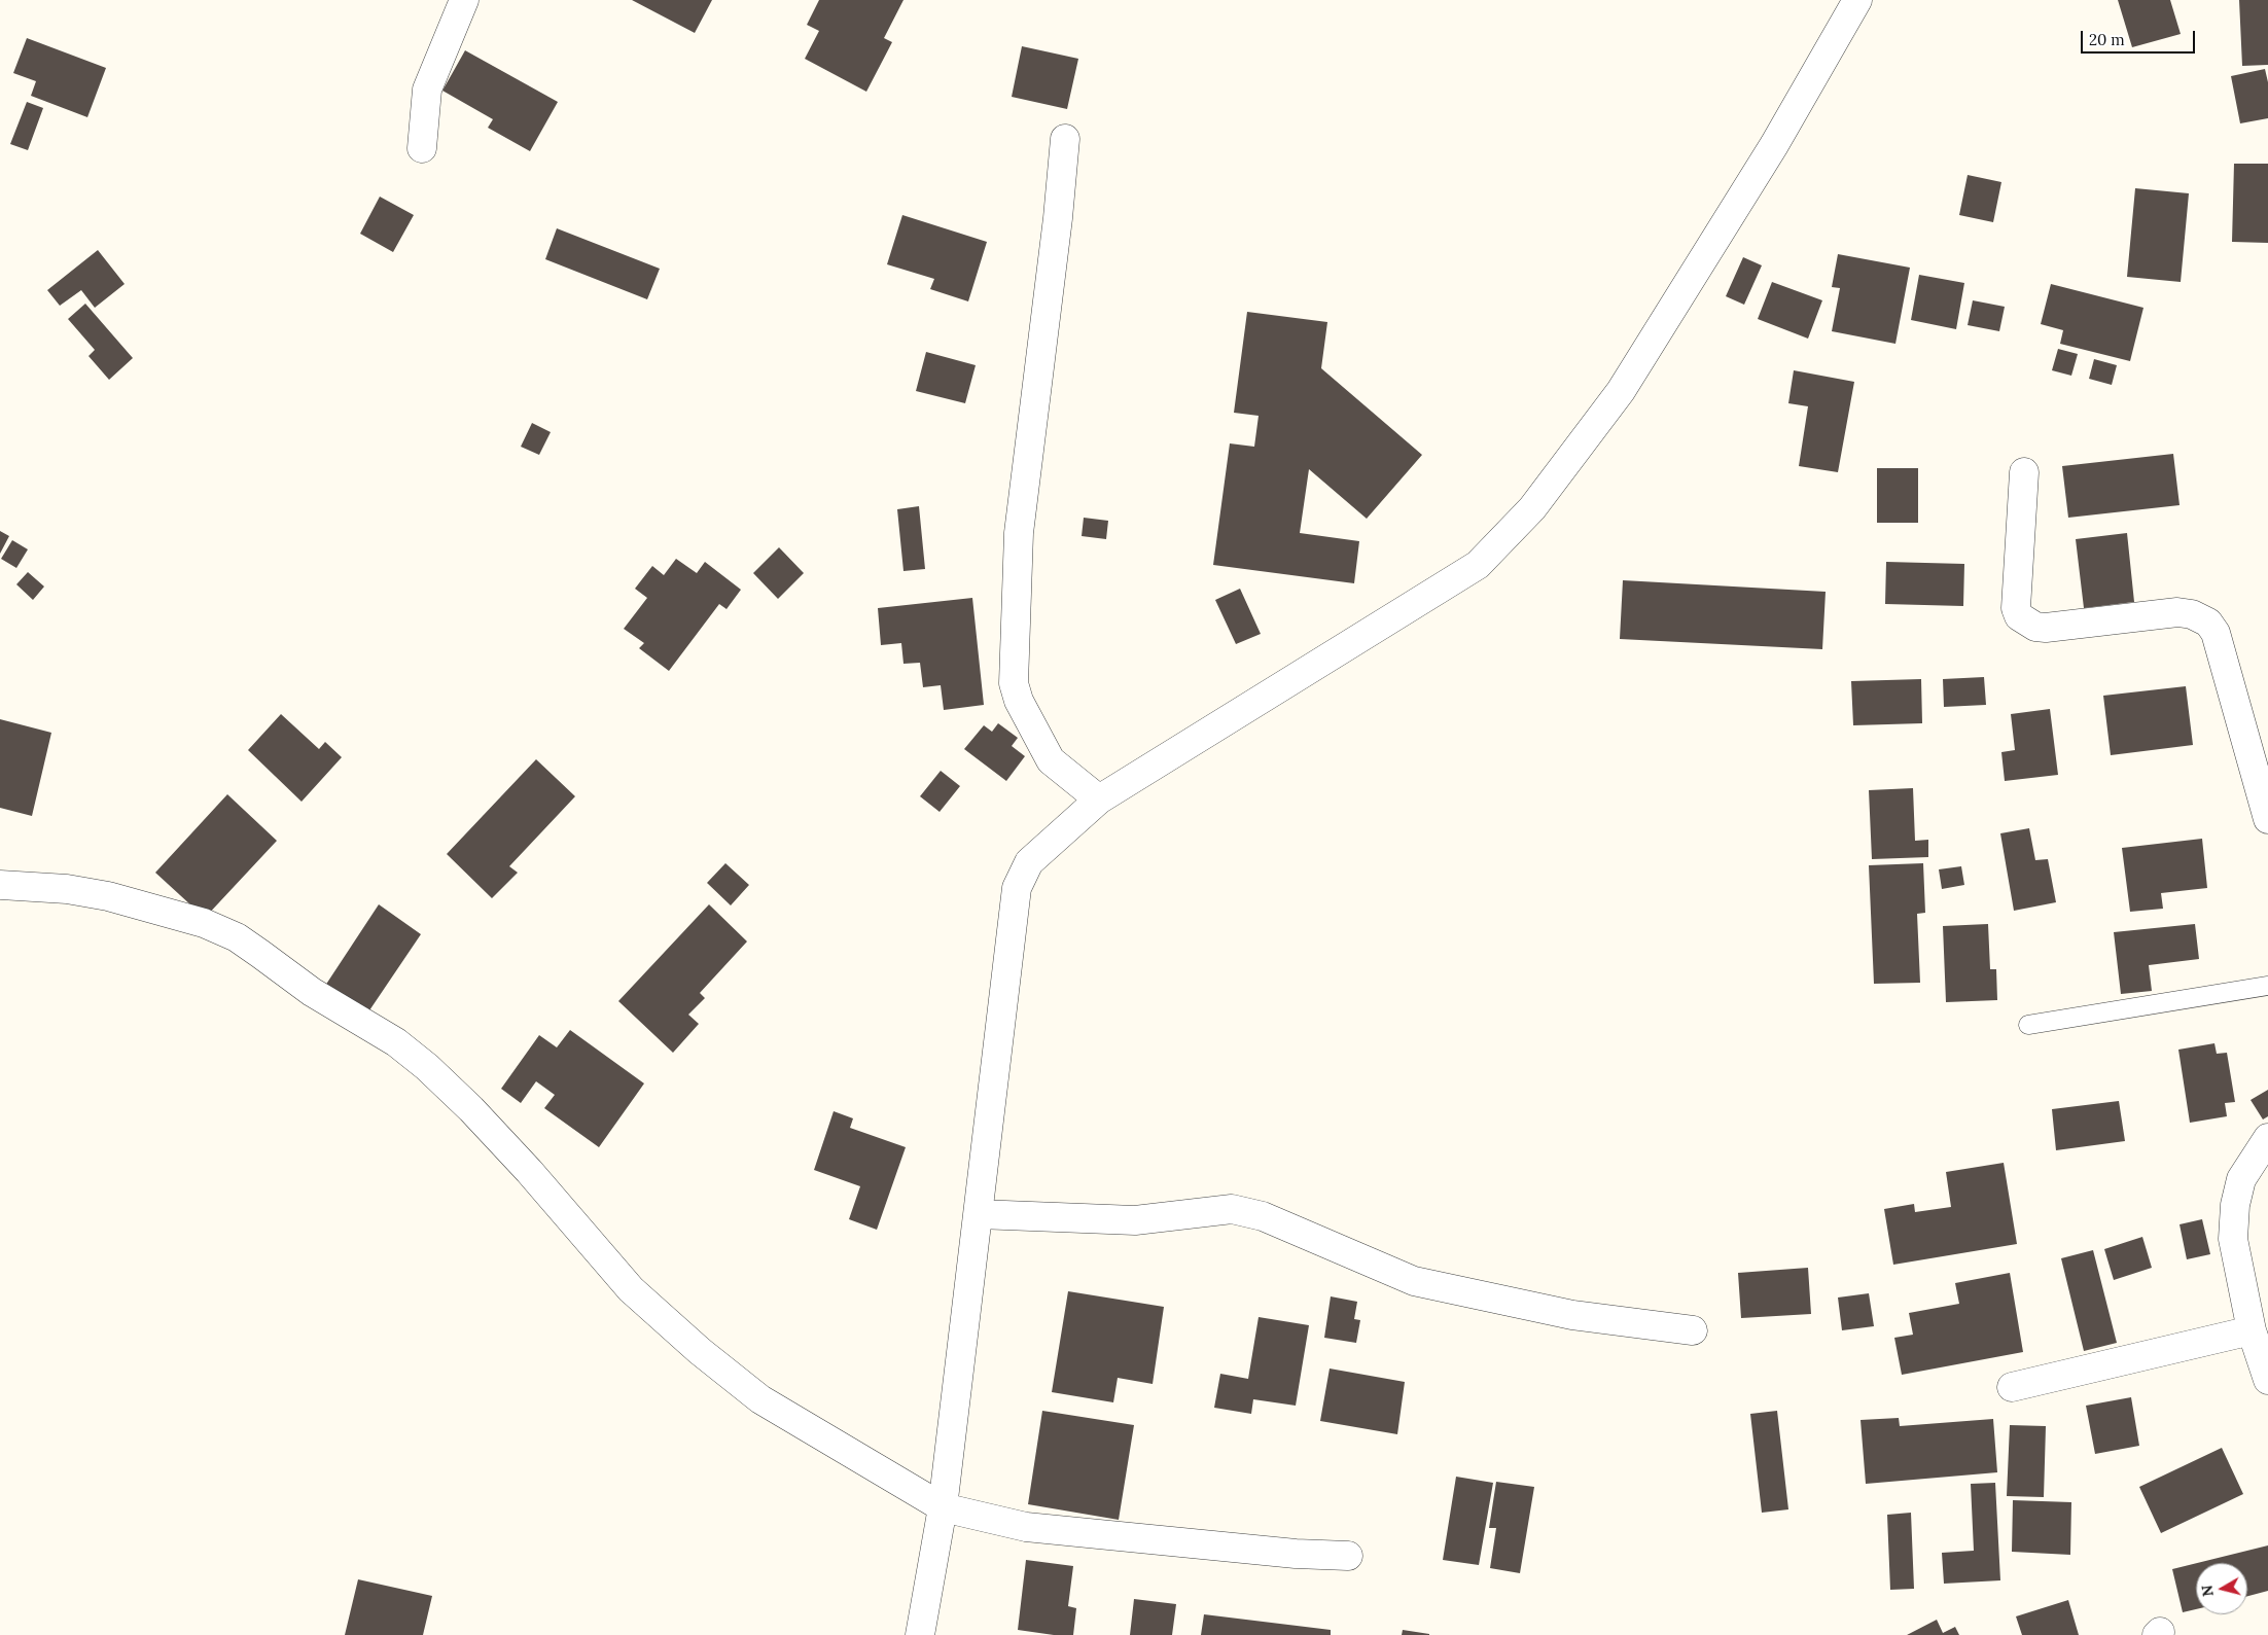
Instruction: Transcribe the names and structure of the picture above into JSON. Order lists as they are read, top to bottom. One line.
{"scale_bar":"20 m","north":"left"}
